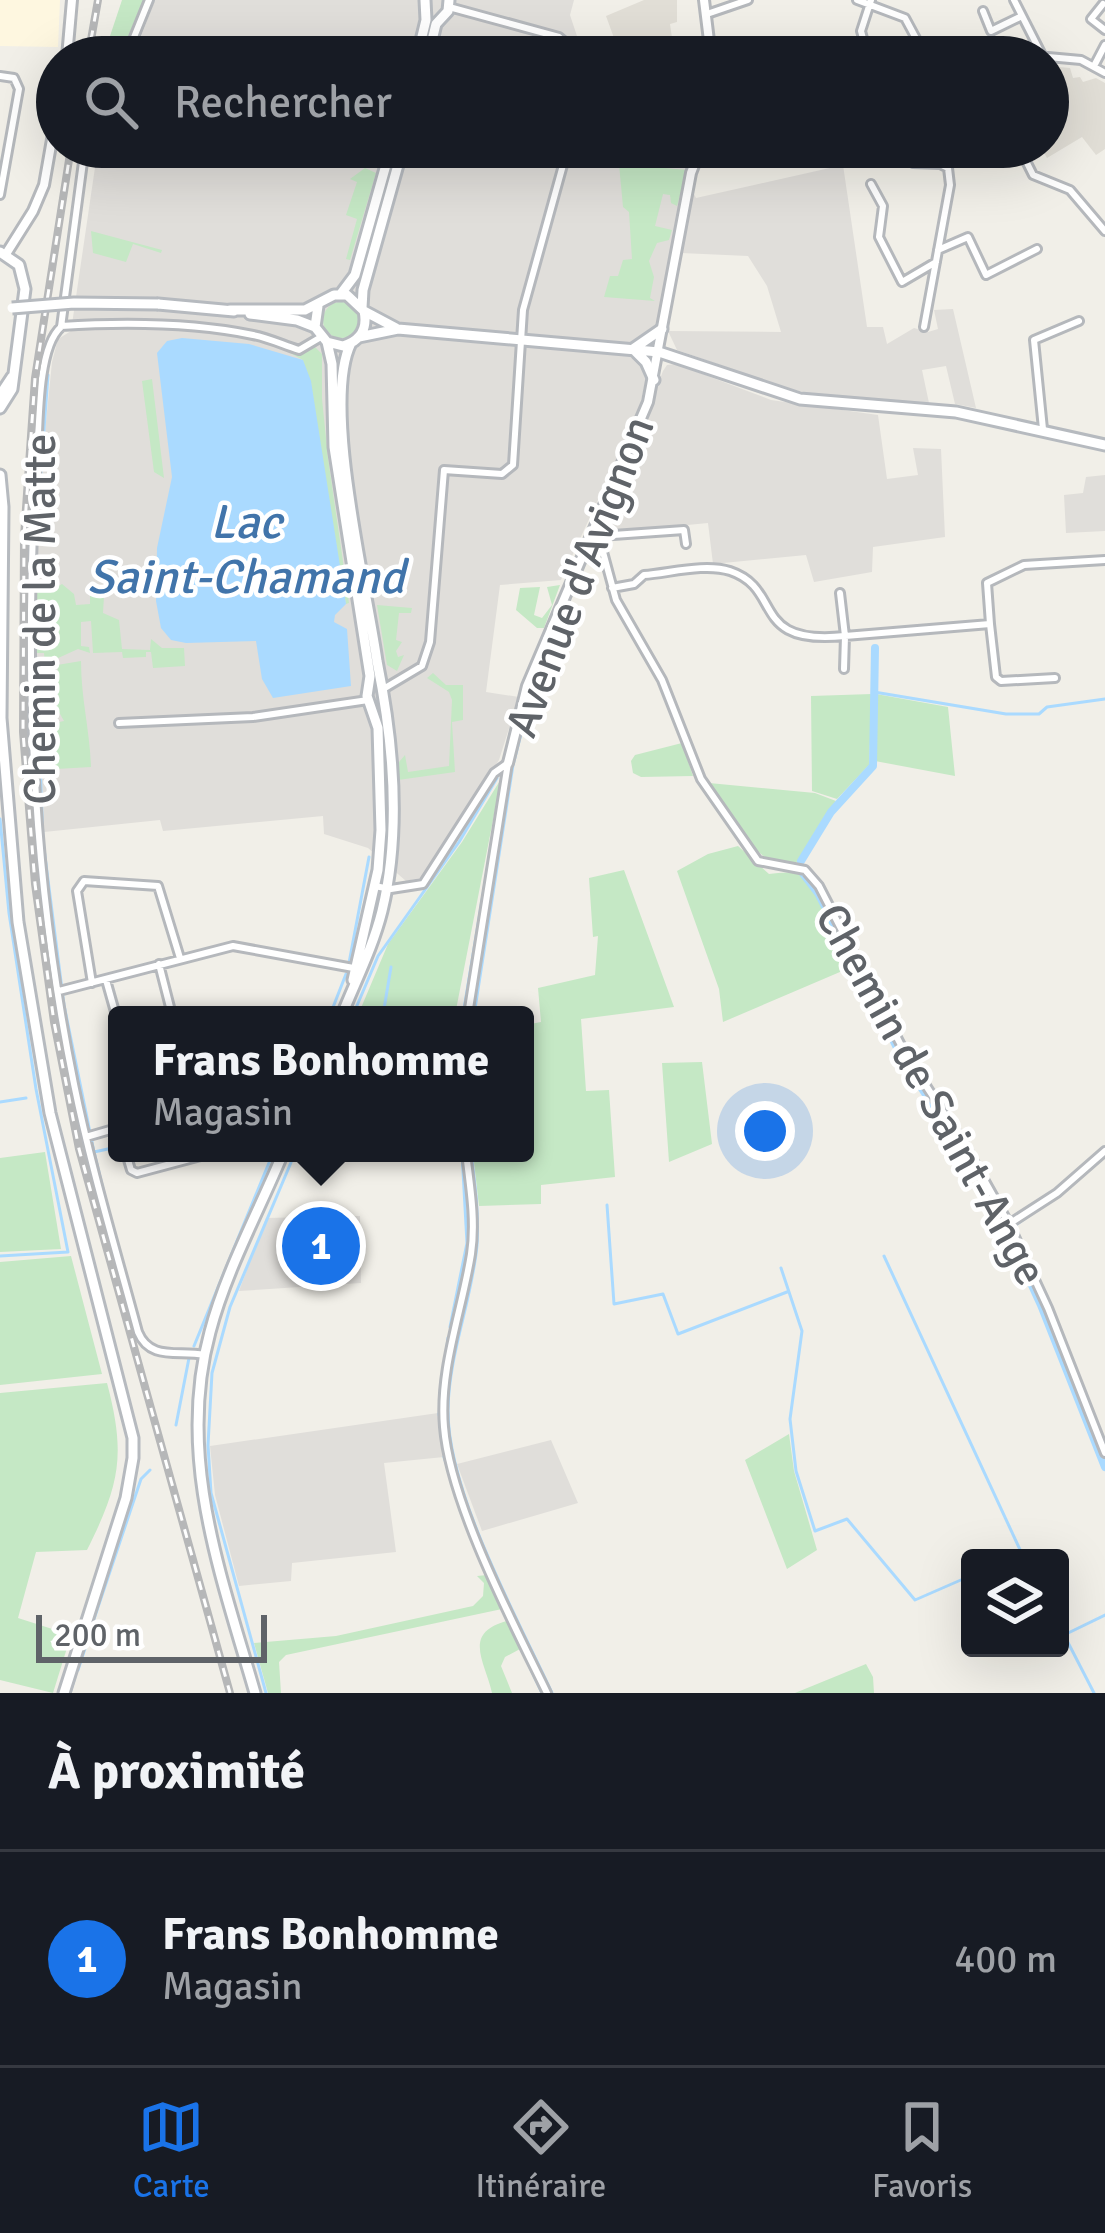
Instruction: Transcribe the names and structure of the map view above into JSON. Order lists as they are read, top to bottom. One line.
{"streets":{"street":["Avenue d'Avignon","Chemin de la Matte","Chemin de Saint-Ange"]},"crossings":[["Avenue d'Avignon","Chemin de Saint-Ange"]],"water":["Lac Saint-Chamand"],"scale_bar":"200 m","page":{"search":"Rechercher","popup":["Frans Bonhomme","Magasin"],"pins":"1","scale":"200 m","heading":"À proximité","list":[{"mark":"1","name":"Frans Bonhomme","note":"Magasin","value":"400 m"}],"nav":["Carte","Itinéraire","Favoris"]}}
